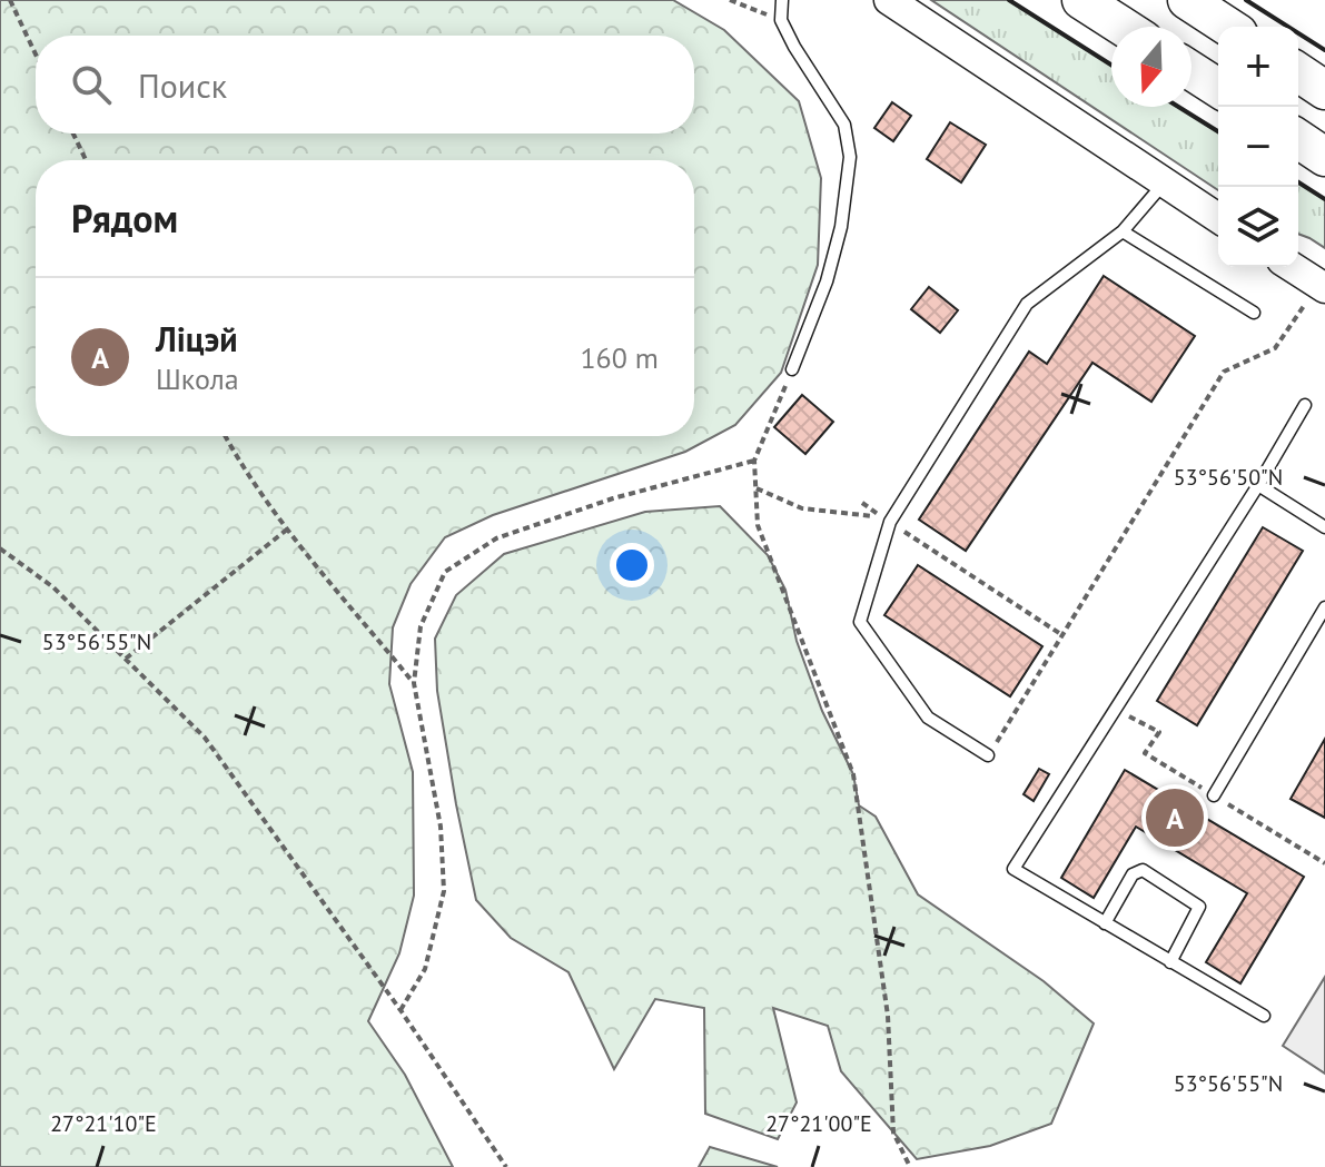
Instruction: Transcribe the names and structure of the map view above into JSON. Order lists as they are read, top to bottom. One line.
{"north":"bottom","page":{"map_buttons":["+","−"],"search":"Поиск","heading":"Рядом","list":[{"mark":"A","name":"Ліцэй","note":"Школа","value":"160 m"}],"pins":"A"},"coordinates":["53°56'50\"N","53°56'55\"N","27°21'10\"E","27°21'00\"E"]}
